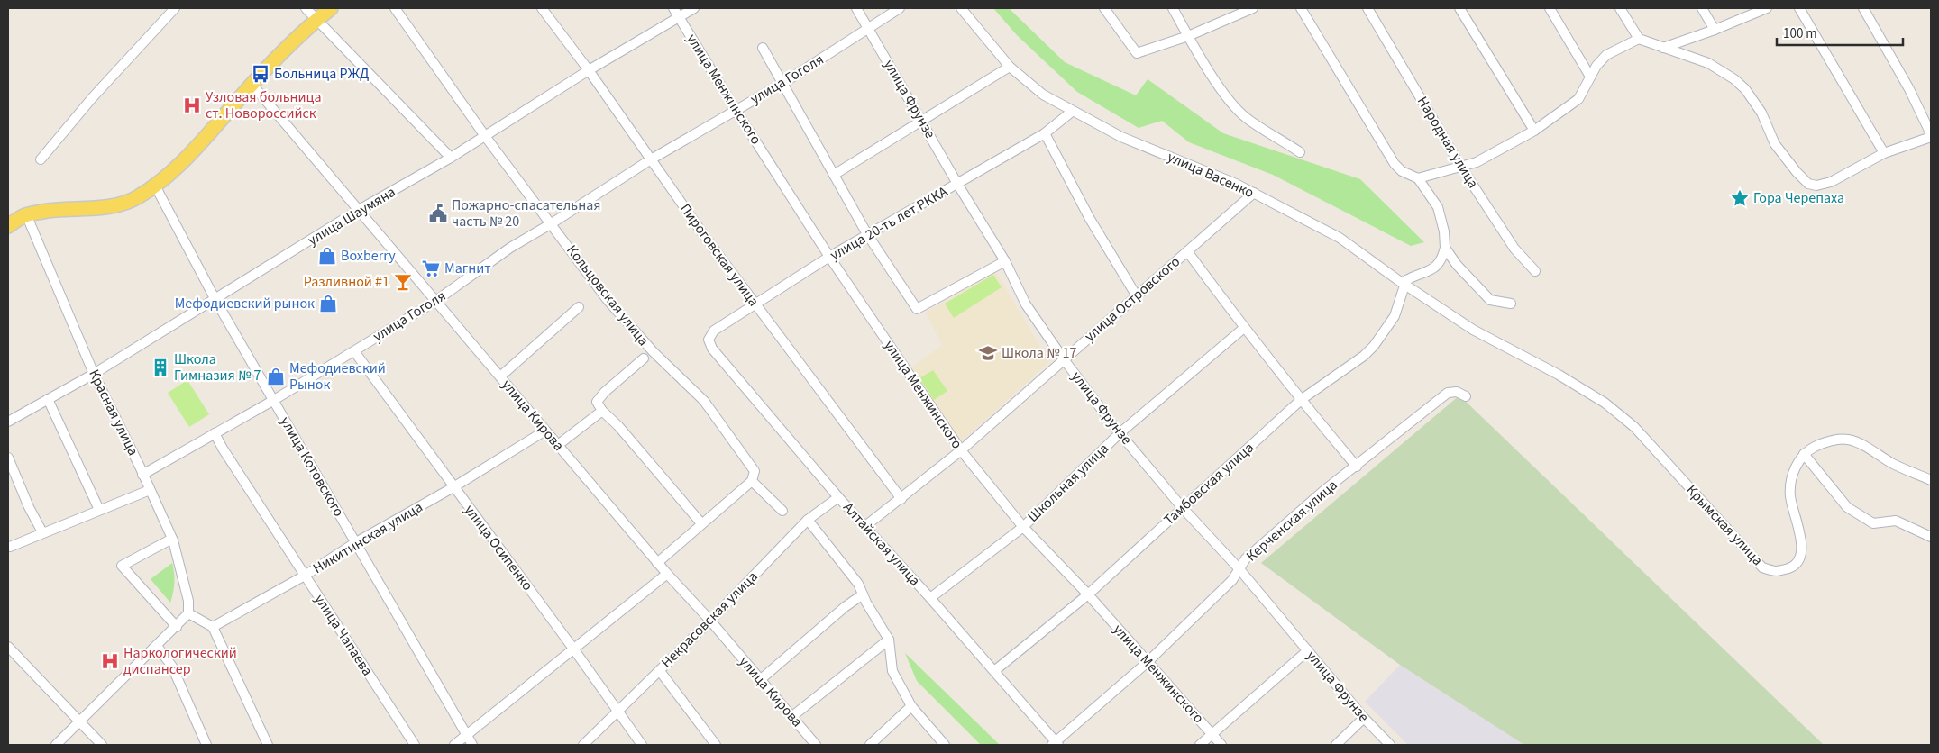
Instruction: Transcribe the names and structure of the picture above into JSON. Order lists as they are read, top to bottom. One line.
{"streets":{"street":["улица Гоголя","улица Менжинского","улица Фрунзе","Народная улица","улица Васенко","улица Шаумяна","улица 20-ть лет РККА","Пироговская улица","Кольцовская улица","улица Островского","Красная улица","улица Кирова","улица Котовского","Школьная улица","Тамбовская улица","Керченская улица","Крымская улица","Никитинская улица","Алтайская улица","улица Осипенко","Некрасовская улица","улица Чапаева"]},"crossings":[["улица Гоголя","улица Менжинского"],["улица Гоголя","улица Фрунзе"],["улица Гоголя","Пироговская улица"],["улица Гоголя","Кольцовская улица"],["улица Гоголя","Красная улица"],["улица Гоголя","улица Кирова"],["улица Гоголя","улица Котовского"],["улица Гоголя","улица Осипенко"],["улица Гоголя","улица Чапаева"],["улица Менжинского","улица Шаумяна"],["улица Менжинского","улица 20-ть лет РККА"],["улица Менжинского","улица Островского"],["улица Менжинского","Школьная улица"],["улица Менжинского","Тамбовская улица"],["улица Менжинского","Керченская улица"],["улица Фрунзе","улица 20-ть лет РККА"],["улица Фрунзе","улица Островского"],["улица Фрунзе","Школьная улица"],["улица Фрунзе","Тамбовская улица"],["улица Фрунзе","Керченская улица"],["улица Васенко","улица 20-ть лет РККА"],["улица Васенко","улица Островского"],["улица Васенко","Тамбовская улица"],["улица Васенко","Крымская улица"],["улица Шаумяна","Пироговская улица"],["улица Шаумяна","Кольцовская улица"],["улица Шаумяна","Красная улица"],["улица Шаумяна","улица Кирова"],["улица Шаумяна","улица Котовского"],["улица 20-ть лет РККА","Пироговская улица"],["улица 20-ть лет РККА","Алтайская улица"],["Пироговская улица","улица Островского"],["улица Островского","Алтайская улица"],["улица Кирова","Никитинская улица"],["улица Кирова","Некрасовская улица"],["улица Котовского","Никитинская улица"],["Школьная улица","Алтайская улица"],["Тамбовская улица","Алтайская улица"],["Керченская улица","Алтайская улица"],["Никитинская улица","улица Осипенко"],["Никитинская улица","улица Чапаева"],["Алтайская улица","Некрасовская улица"],["улица Осипенко","Некрасовская улица"]],"places":{"bus stop":["Больница РЖД"],"hospital":["Узловая больница ст. Новороссийск","Наркологический диспансер"],"place":["Гора Черепаха"],"public building":["Пожарно-спасательная часть № 20"],"shop":["Boxberry","Мефодиевский рынок","Мефодиевский Рынок"],"supermarket":["Магнит"],"bar":["Разливной #1"],"school or university":["Школа № 17"],"building":["Школа Гимназия № 7"]},"scale_bar":"100 m"}
